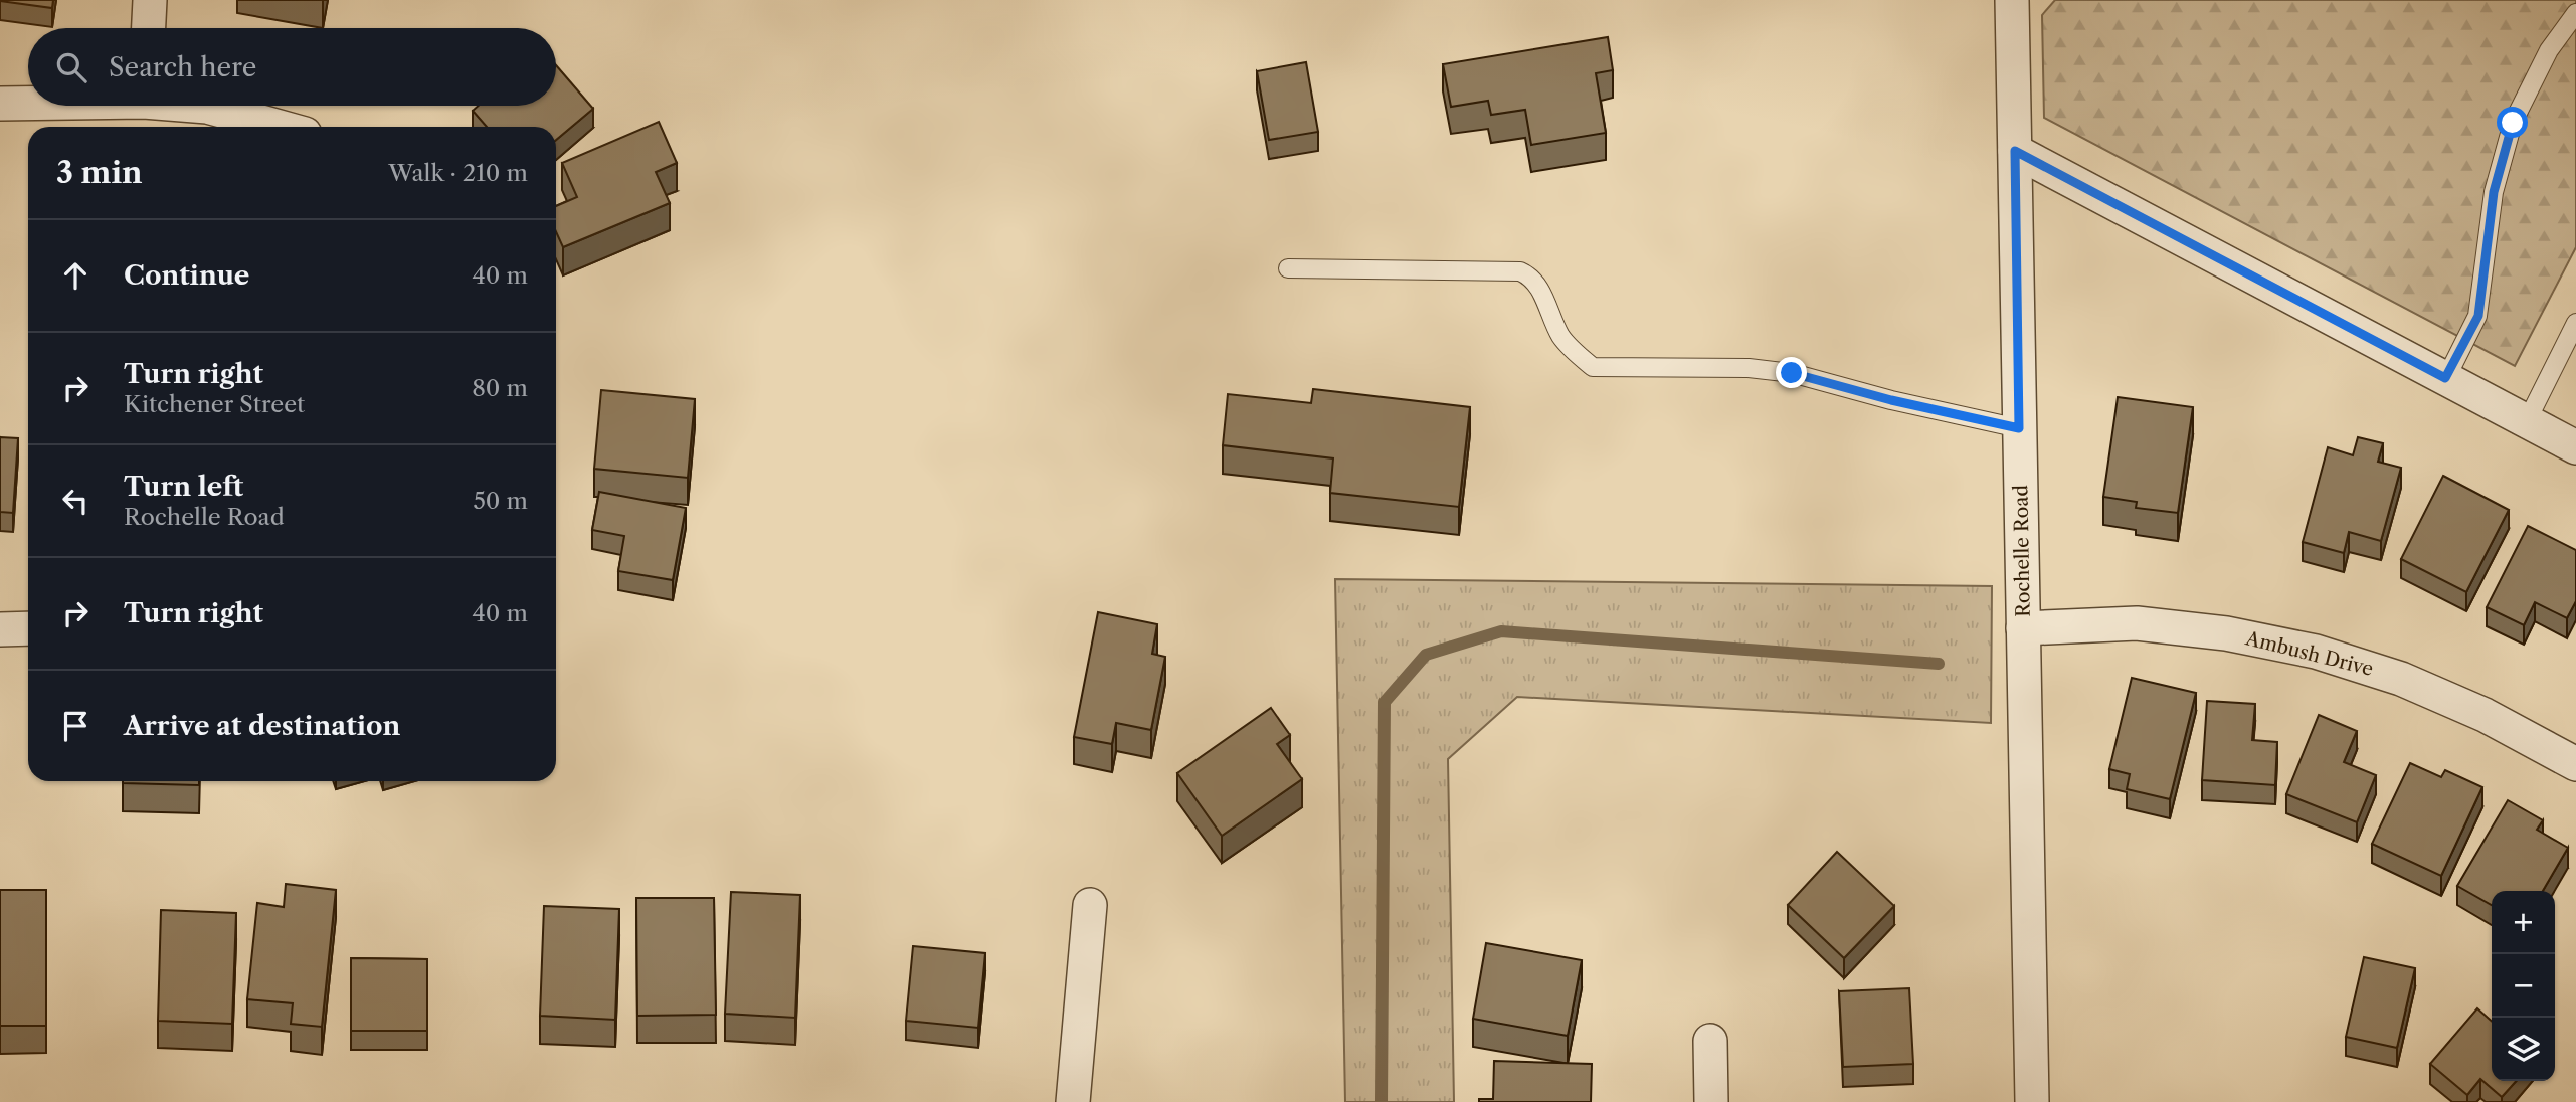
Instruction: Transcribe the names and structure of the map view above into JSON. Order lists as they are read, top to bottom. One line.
{"streets":{"street":["Rochelle Road","Ambush Drive"]},"crossings":[["Rochelle Road","Ambush Drive"]],"page":{"search":"Search here","heading":["3 min","Walk · 210 m"],"list":[["Continue","40 m"],["Turn right","Kitchener Street","80 m"],["Turn left","Rochelle Road","50 m"],["Turn right","40 m"],"Arrive at destination"],"map_buttons":["+","−"]}}
